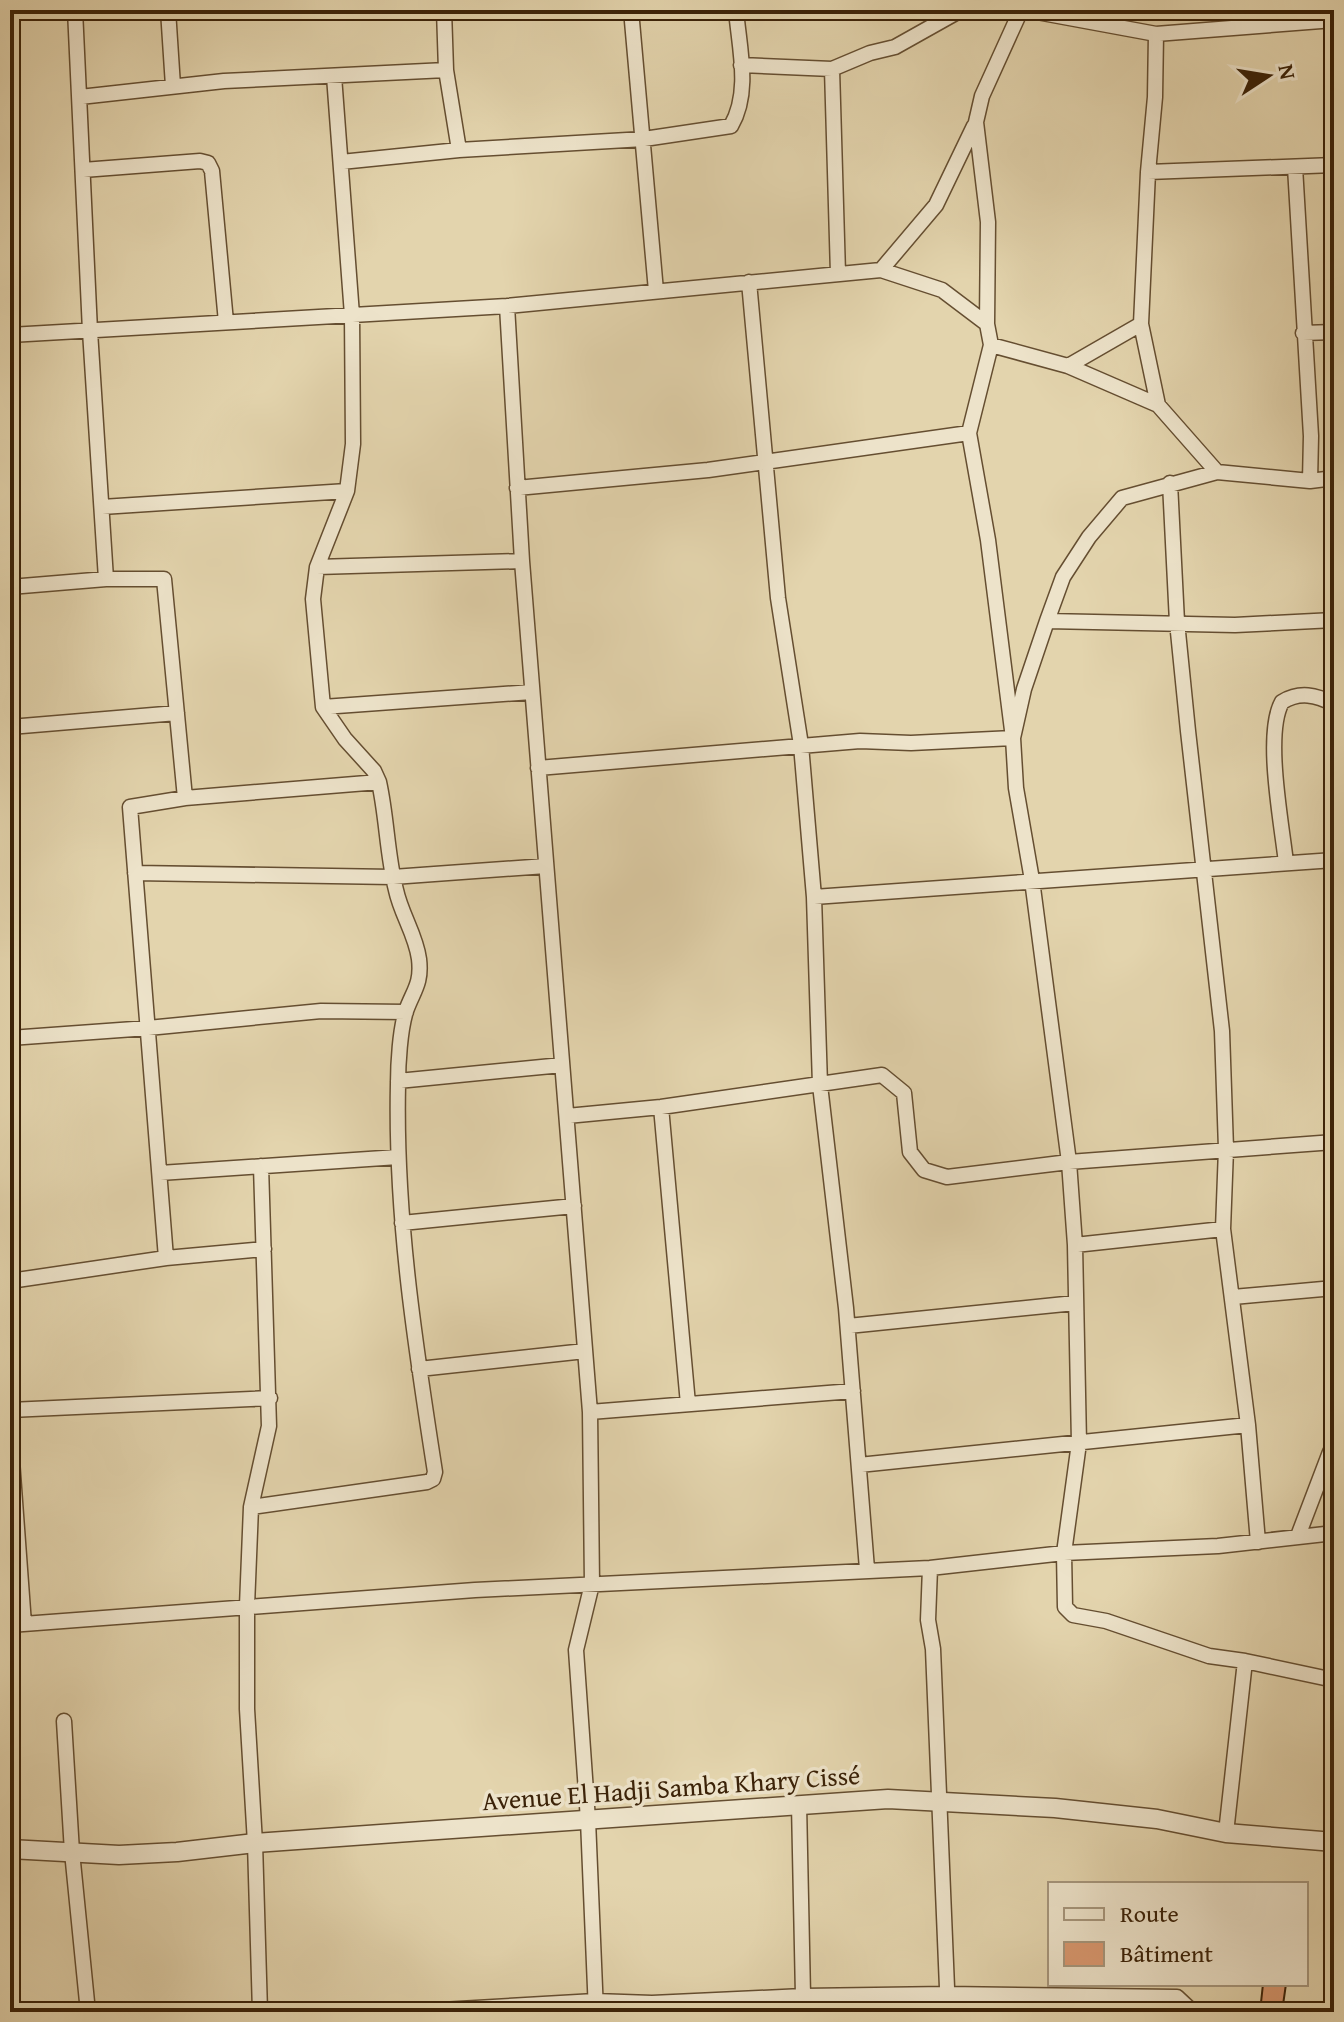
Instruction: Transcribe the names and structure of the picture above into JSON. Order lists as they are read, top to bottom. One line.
{"streets":{"street":["Avenue El Hadji Samba Khary Cissé"]},"legend":["Route","Bâtiment"],"north":"right"}
